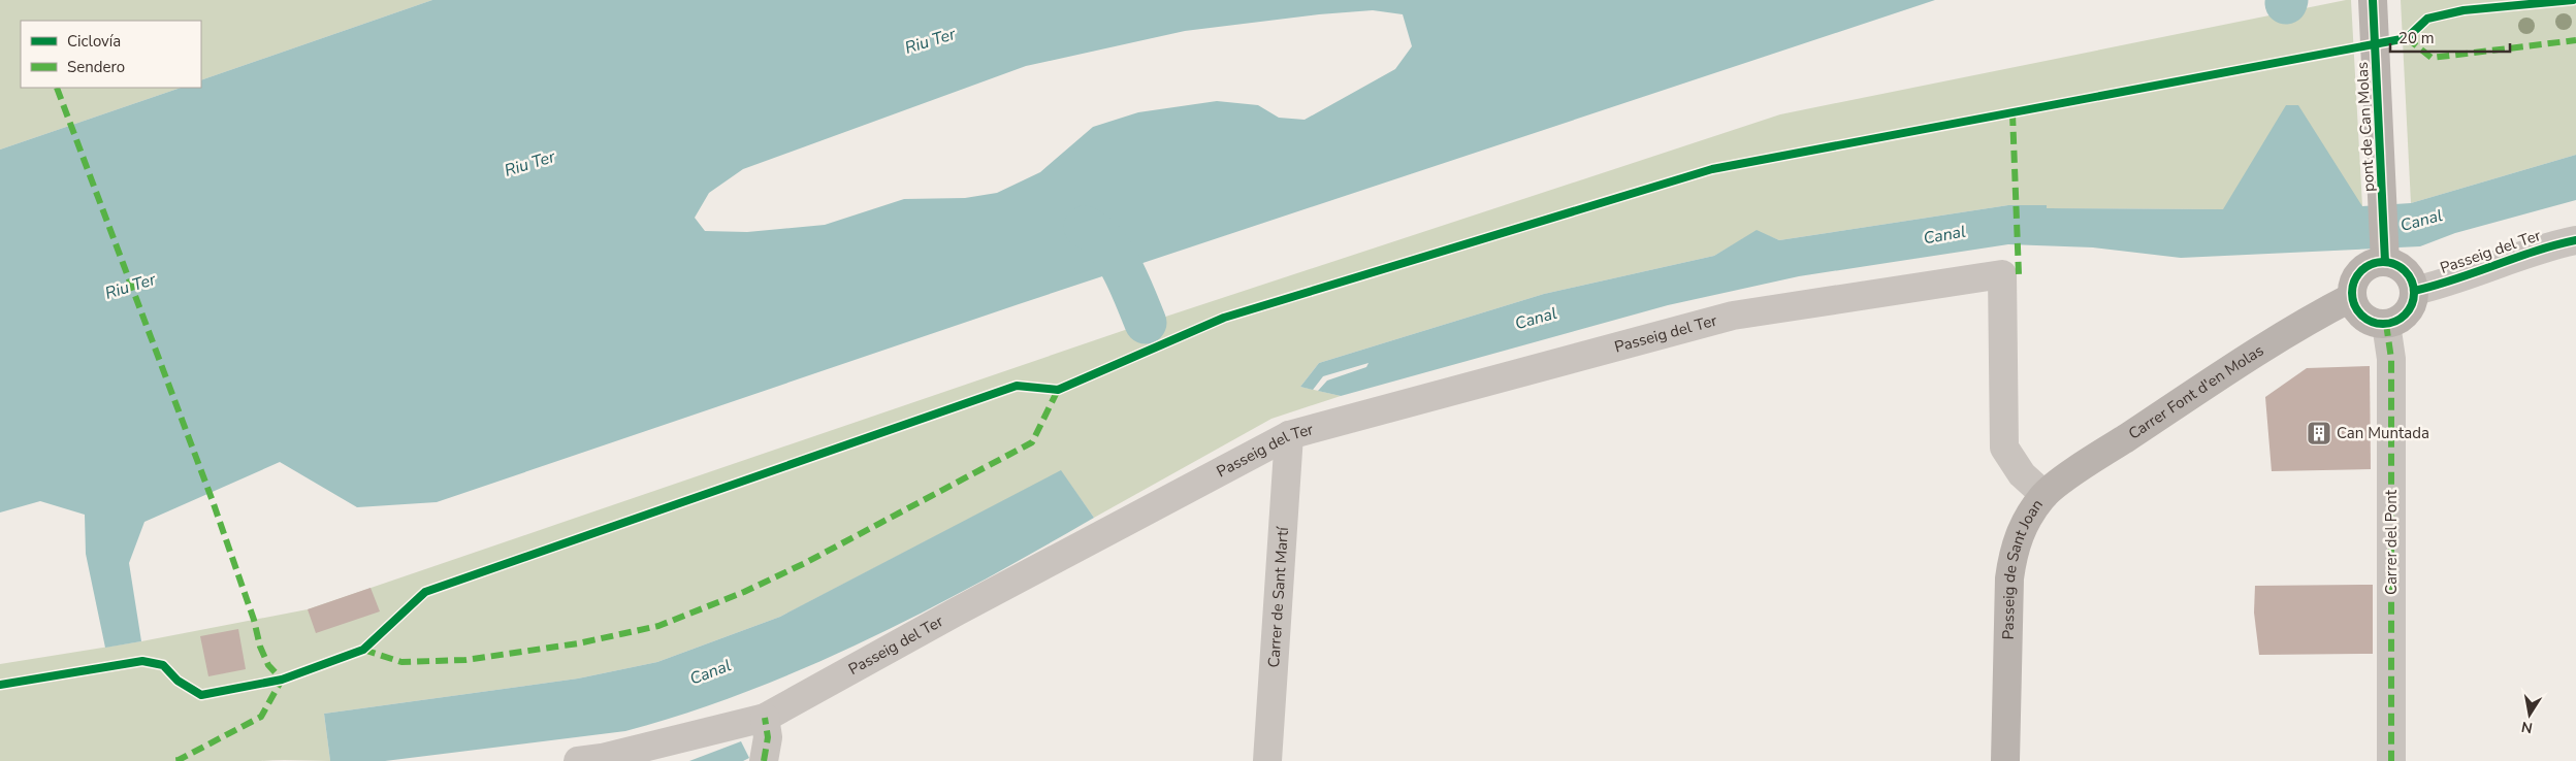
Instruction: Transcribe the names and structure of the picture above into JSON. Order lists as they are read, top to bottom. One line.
{"streets":{"street":["pont de Can Molas","Passeig del Ter","Carrer Font d'en Molas","Carrer del Pont","Passeig de Sant Joan","Carrer de Sant Martí"]},"crossings":[["pont de Can Molas","Passeig del Ter"],["pont de Can Molas","Carrer Font d'en Molas"],["pont de Can Molas","Carrer del Pont"],["Passeig del Ter","Carrer Font d'en Molas"],["Passeig del Ter","Carrer del Pont"],["Passeig del Ter","Passeig de Sant Joan"],["Passeig del Ter","Carrer de Sant Martí"],["Carrer Font d'en Molas","Carrer del Pont"],["Carrer Font d'en Molas","Passeig de Sant Joan"]],"water":["Riu Ter","Canal"],"places":{"building":["Can Muntada"]},"legend":["Ciclovía","Sendero"],"scale_bar":"20 m","north":"bottom"}
